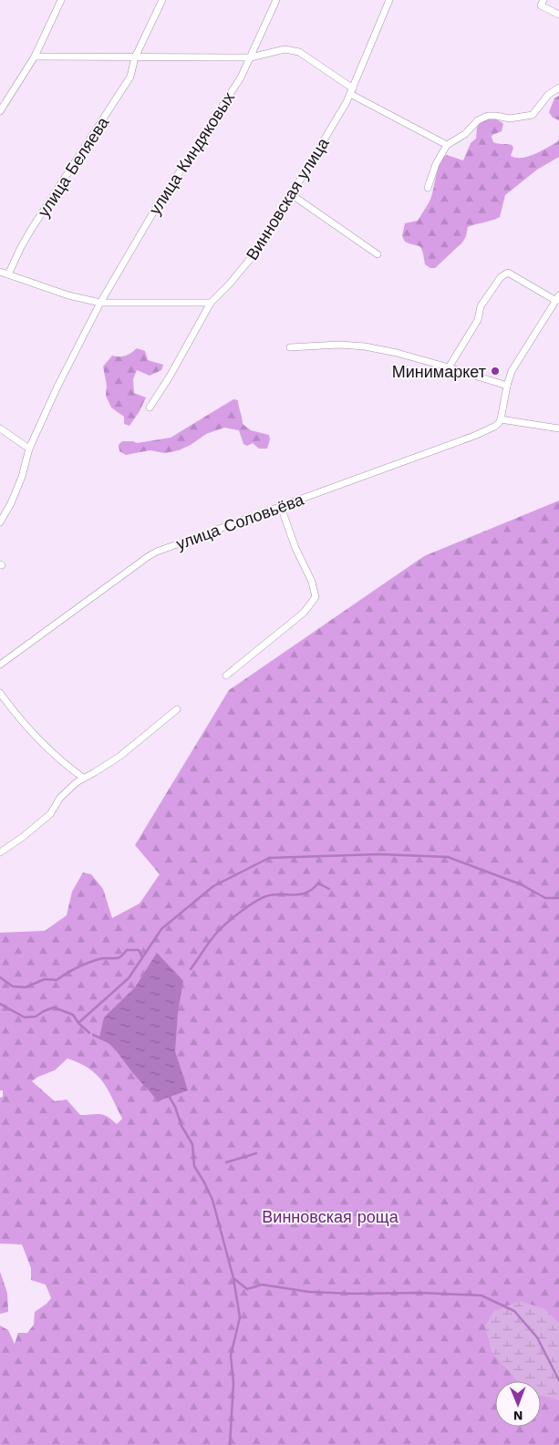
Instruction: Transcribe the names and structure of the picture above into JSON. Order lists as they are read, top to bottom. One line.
{"streets":{"street":["улица Киндяковых","улица Беляева","Винновская улица","улица Соловьёва"]},"parks":["Винновская роща"],"places":["Минимаркет"],"north":"bottom"}
